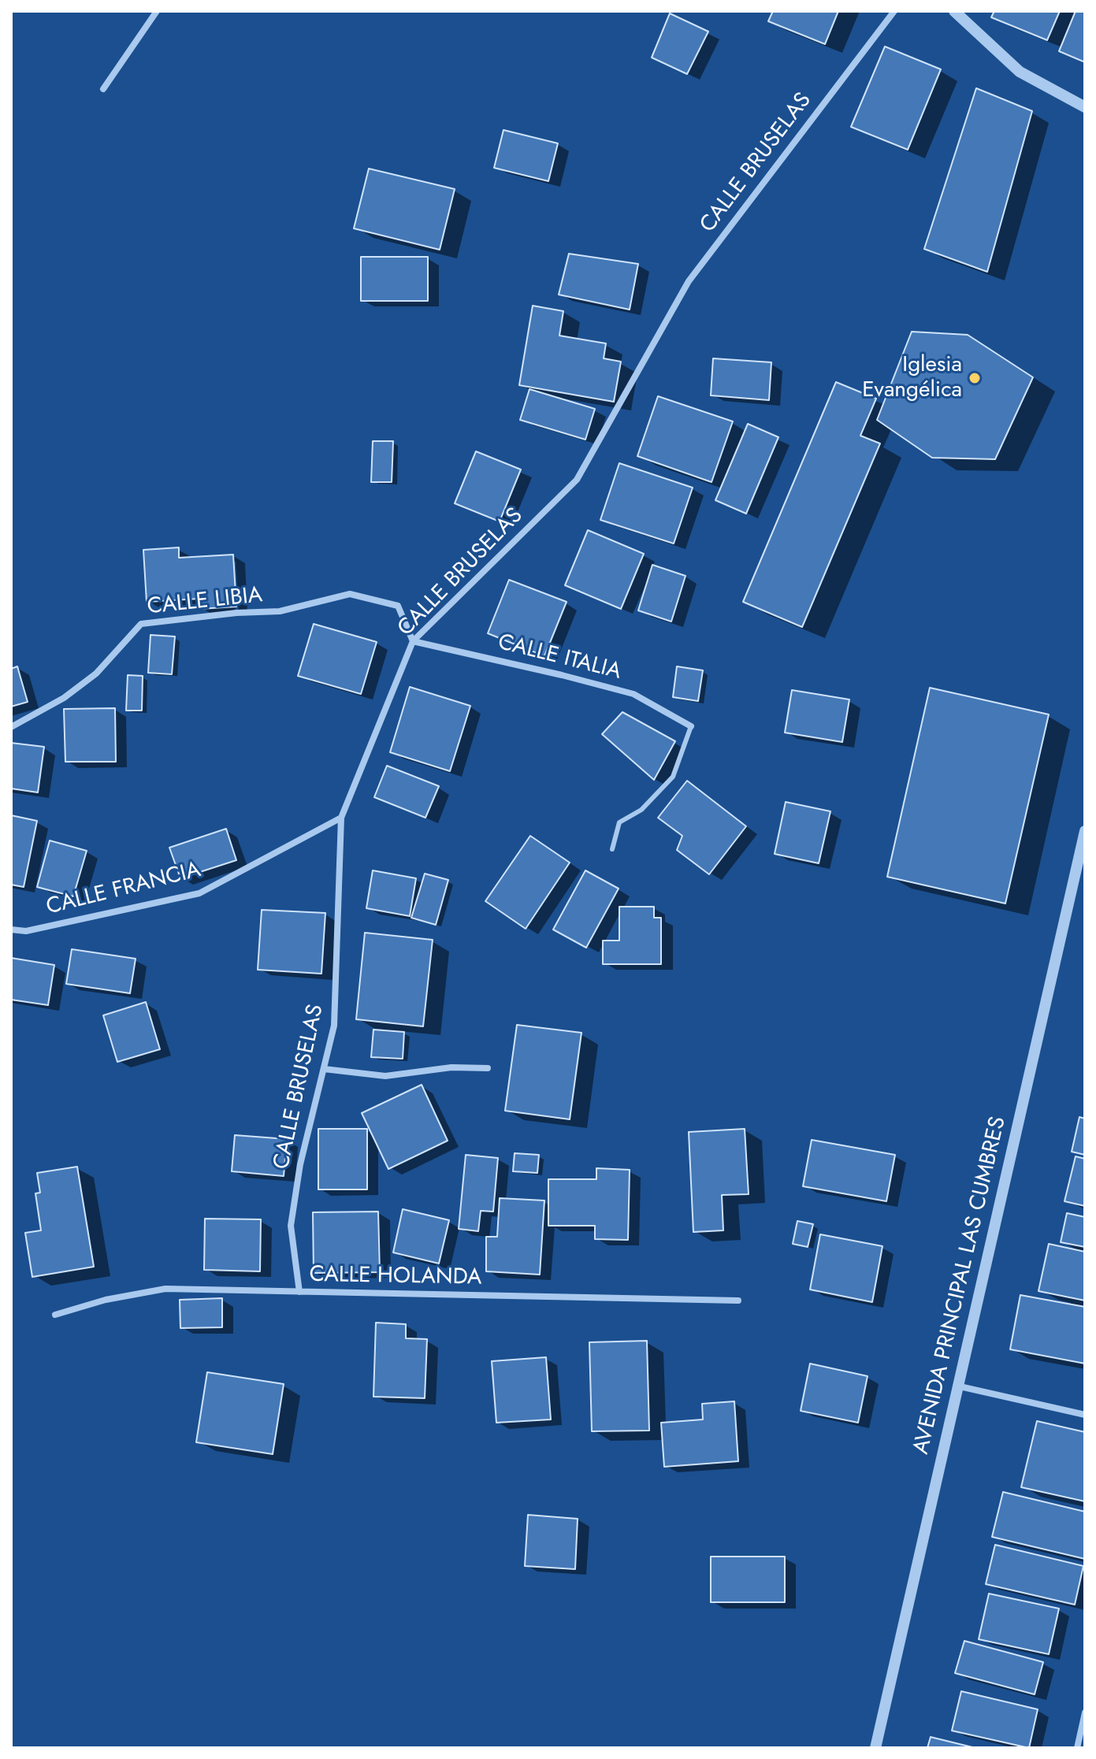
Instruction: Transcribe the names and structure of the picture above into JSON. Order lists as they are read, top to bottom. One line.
{"streets":{"street":["CALLE BRUSELAS","CALLE LIBIA","CALLE ITALIA","CALLE FRANCIA","CALLE HOLANDA","AVENIDA PRINCIPAL LAS CUMBRES"]},"crossings":[["CALLE BRUSELAS","CALLE LIBIA"],["CALLE BRUSELAS","CALLE ITALIA"],["CALLE BRUSELAS","CALLE FRANCIA"],["CALLE BRUSELAS","CALLE HOLANDA"],["CALLE LIBIA","CALLE ITALIA"]],"places":["Iglesia Evangélica"]}
